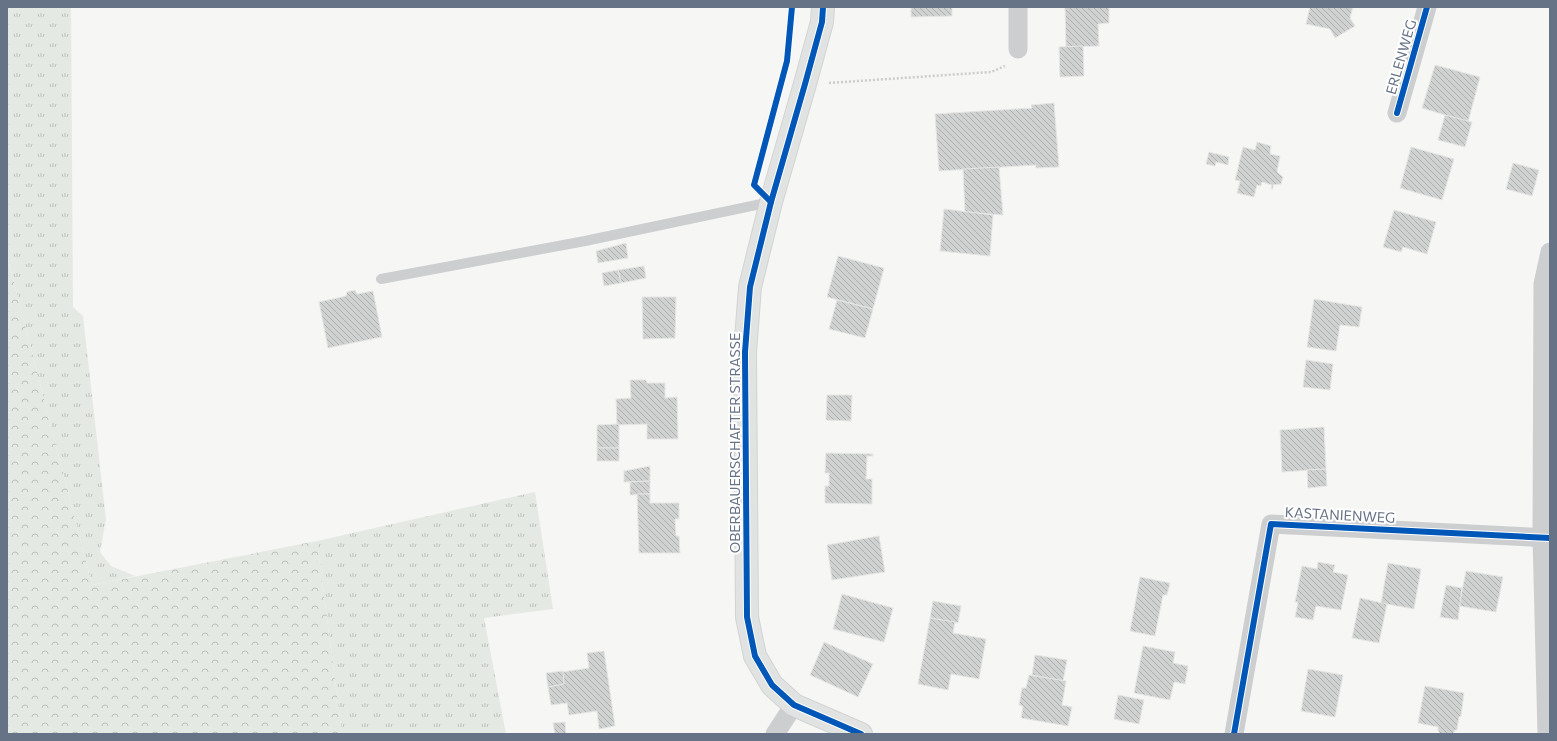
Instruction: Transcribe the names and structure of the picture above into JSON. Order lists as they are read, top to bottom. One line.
{"streets":{"main road":["OBERBAUERSCHAFTER STRASSE"],"street":["ERLENWEG","KASTANIENWEG"]}}
